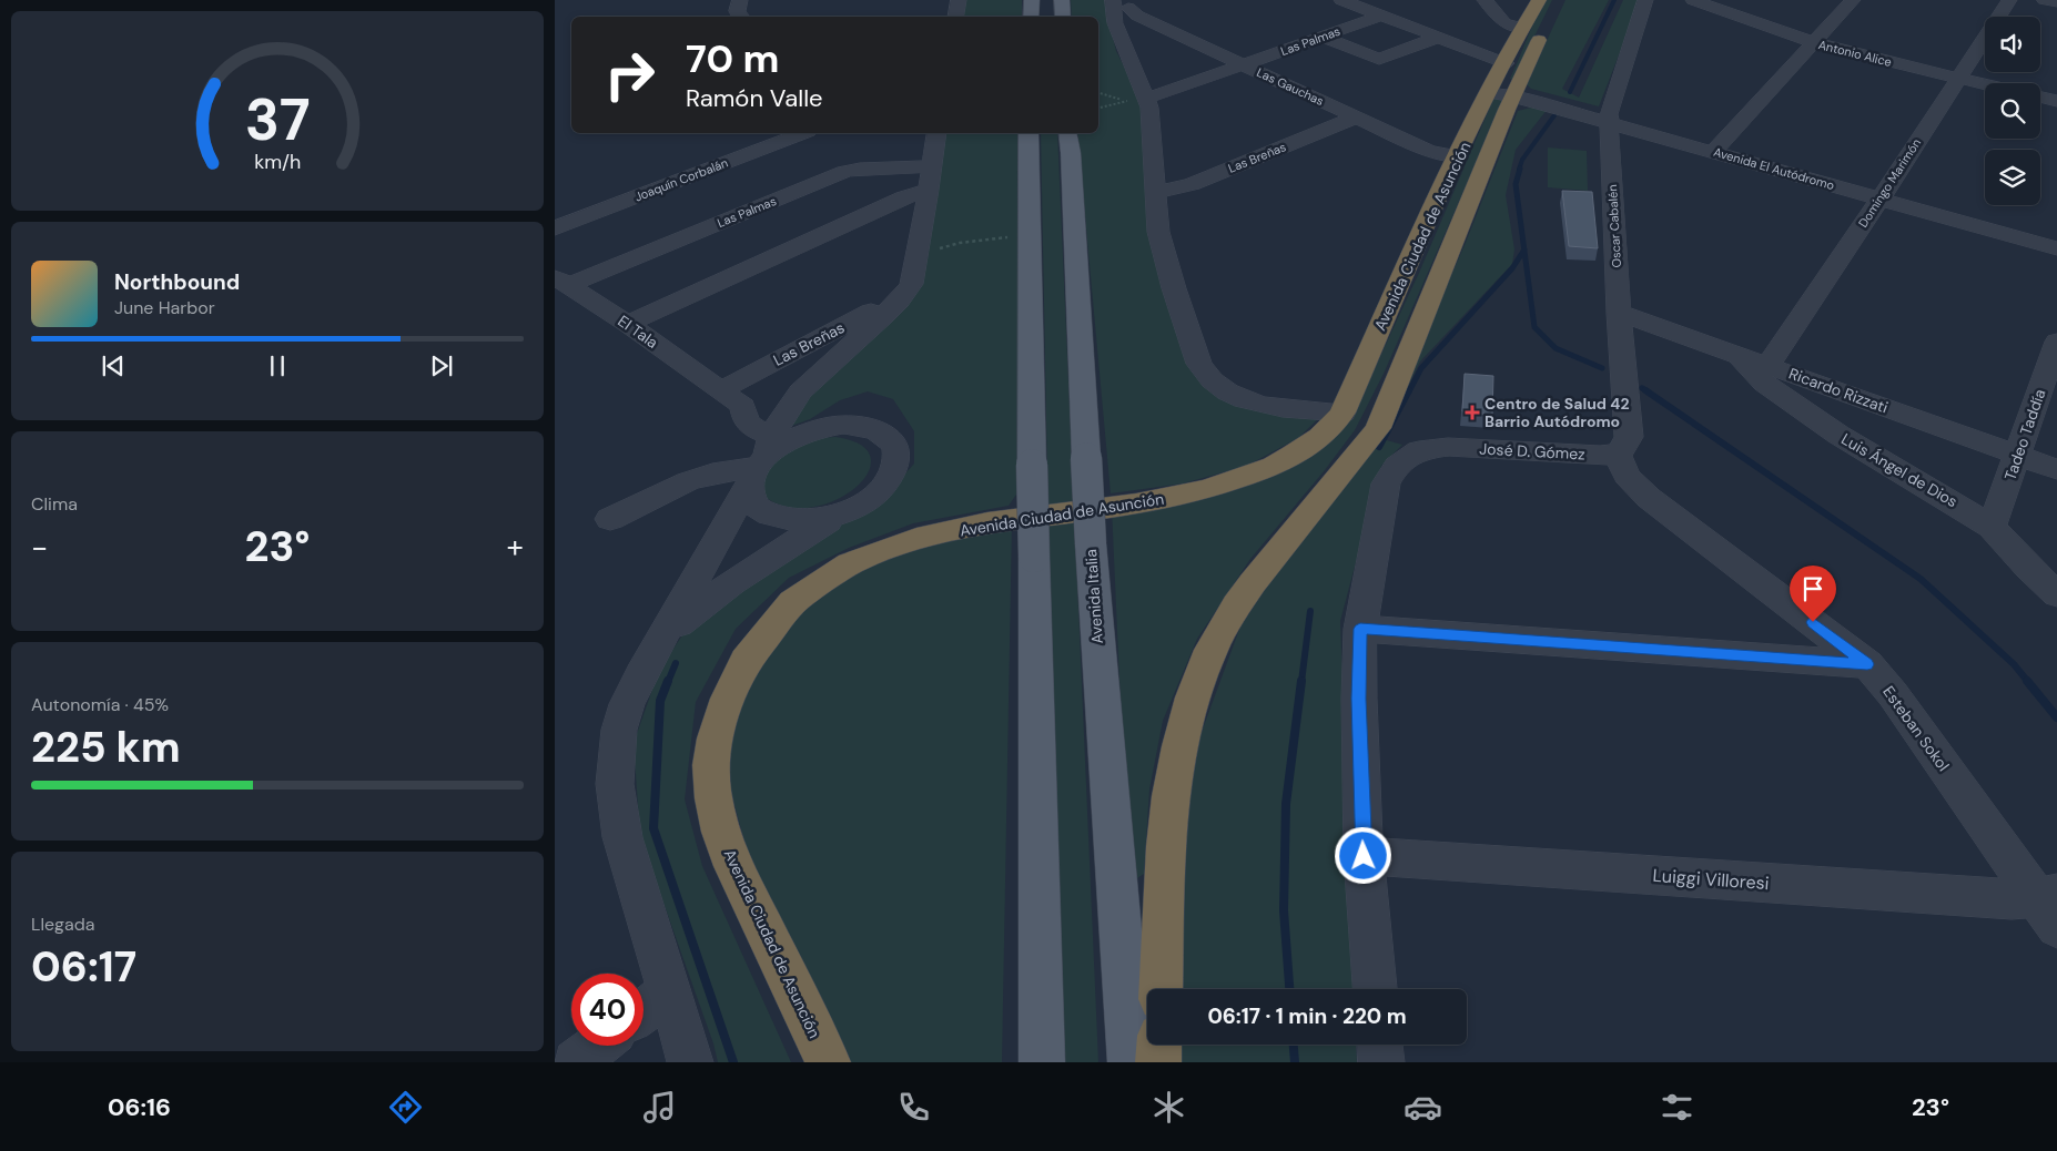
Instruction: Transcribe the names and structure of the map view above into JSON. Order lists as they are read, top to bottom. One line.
{"streets":{"highway":["Avenida Ciudad de Asunción"],"main road":["Avenida Italia"],"street":["Las Palmas","Antonio Alice","Las Gauchas","Las Breñas","Avenida El Autódromo","Joaquín Corbalán","Domingo Marimón","Oscar Cabalén","El Tala","Ricardo Rizzati","Tadeo Taddía","José D. Gómez","Luis Ángel de Dios","Esteban Sokol","Luiggi Villoresi"]},"crossings":[["Las Palmas","Las Gauchas"],["Las Palmas","El Tala"],["Antonio Alice","Domingo Marimón"],["Las Gauchas","Las Breñas"],["Las Gauchas","Avenida Ciudad de Asunción"],["Las Breñas","El Tala"],["Avenida El Autódromo","Domingo Marimón"],["Avenida El Autódromo","Oscar Cabalén"],["Avenida El Autódromo","Avenida Ciudad de Asunción"],["Domingo Marimón","Ricardo Rizzati"],["Oscar Cabalén","Ricardo Rizzati"],["Oscar Cabalén","José D. Gómez"],["Oscar Cabalén","Esteban Sokol"],["Ricardo Rizzati","Tadeo Taddía"],["Ricardo Rizzati","Luis Ángel de Dios"],["Tadeo Taddía","Luis Ángel de Dios"],["José D. Gómez","Esteban Sokol"],["Esteban Sokol","Luiggi Villoresi"]],"places":{"health":["Centro de Salud 42 Barrio Autódromo"]},"page":{"turn":["70 m","Ramón Valle"],"song":["Northbound","June Harbor"],"tile":["Clima",["Autonomía · 45%","225 km"],["Llegada","06:17"]],"heat":["−","23°","+"],"limit":"40","trip":"06:17 · 1 min · 220 m","tabs":["06:16","23°"],"gauge":["37","km/h"]}}
